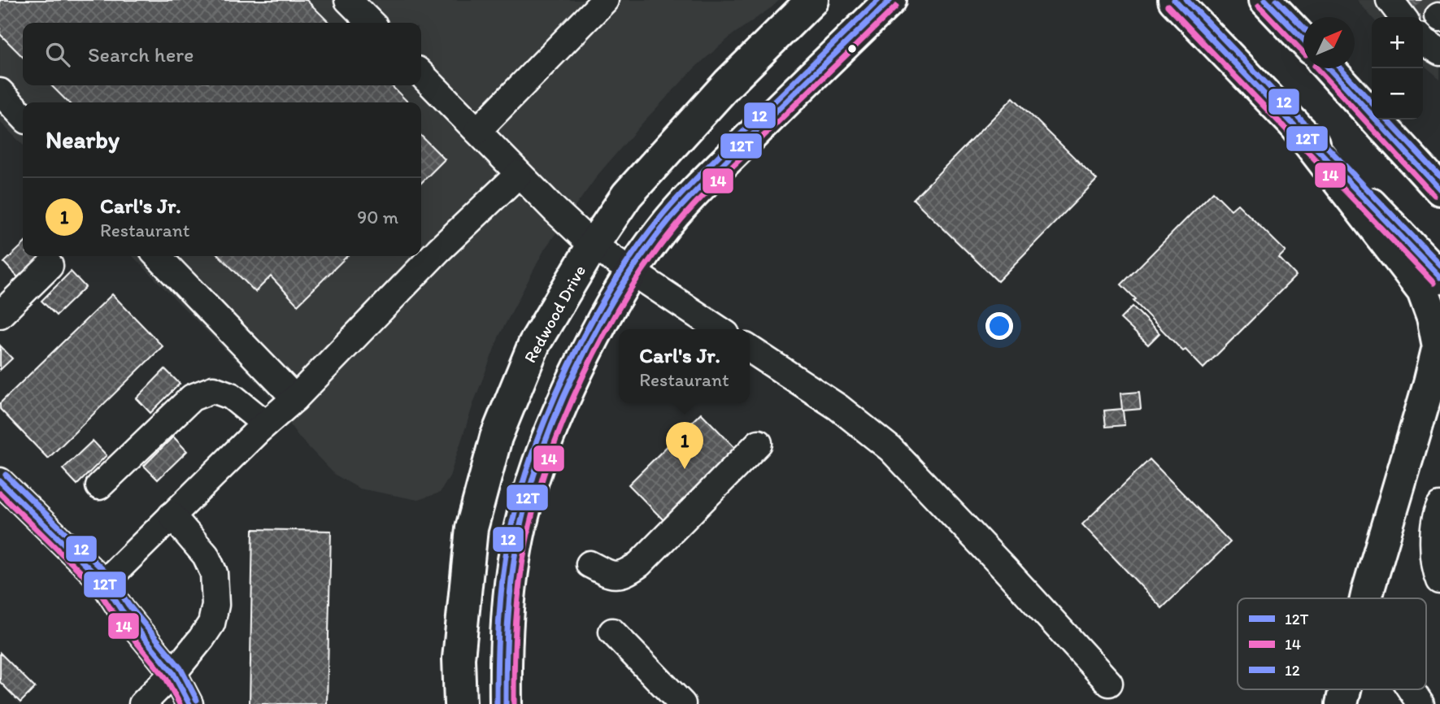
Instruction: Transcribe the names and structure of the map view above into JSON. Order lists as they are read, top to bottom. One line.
{"streets":{"main road":["Redwood Drive"]},"lines":["transit line 12T","transit line 12","transit line 14"],"legend":["12T","14","12"],"north":"top right","page":{"map_buttons":["+","−"],"search":"Search here","heading":"Nearby","list":[{"mark":"1","name":"Carl's Jr.","note":"Restaurant","value":"90 m"}],"popup":["Carl's Jr.","Restaurant"],"pins":"1"}}
